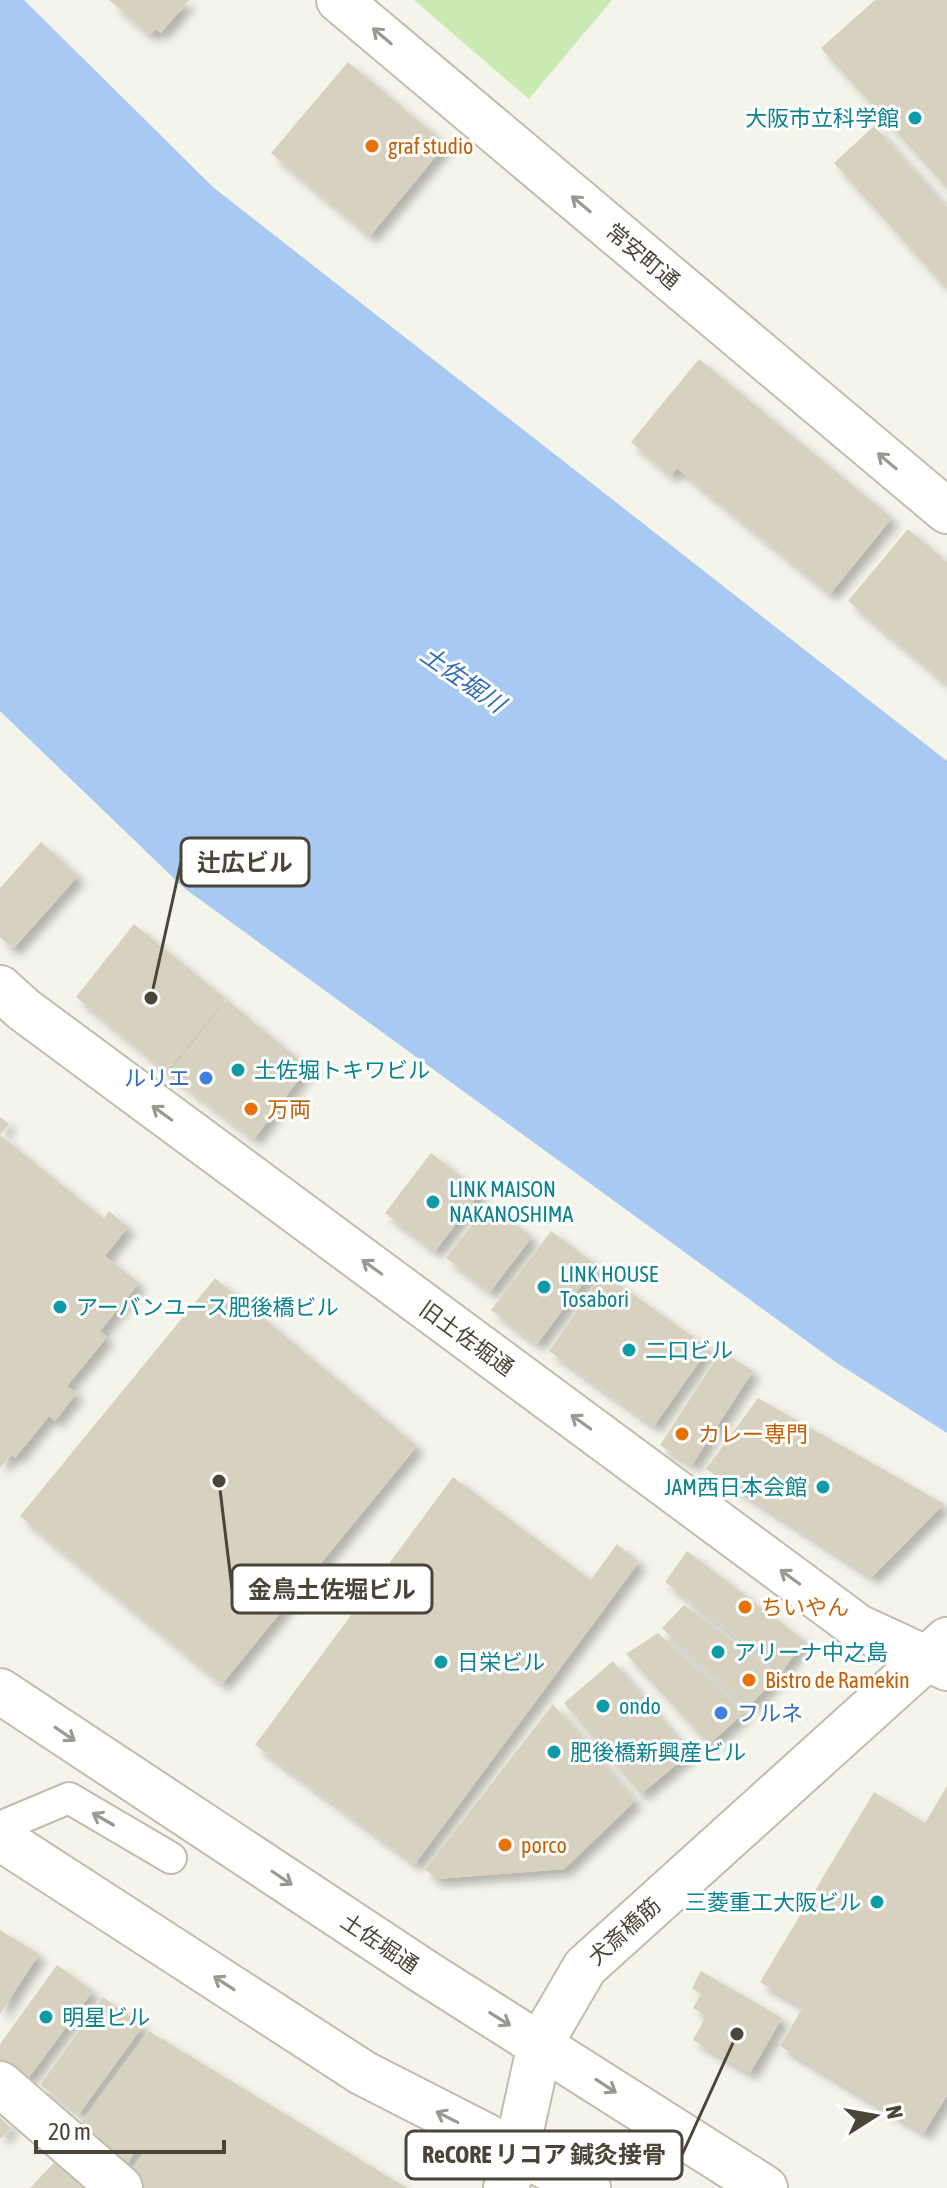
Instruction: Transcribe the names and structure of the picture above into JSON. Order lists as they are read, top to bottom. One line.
{"streets":{"street":["常安町通","旧土佐堀通","犬斎橋筋","土佐堀通"]},"crossings":[["旧土佐堀通","犬斎橋筋"],["犬斎橋筋","土佐堀通"]],"one_way":["常安町通","旧土佐堀通"],"water":["土佐堀川"],"places":["大阪市立科学館","graf studio","辻広ビル","土佐堀トキワビル","ルリエ","万両","LINK MAISON NAKANOSHIMA","LINK HOUSE Tosabori","アーバンユース肥後橋ビル","二口ビル","カレー専門","金鳥土佐堀ビル","JAM西日本会館","ちいやん","アリーナ中之島","日栄ビル","Bistro de Ramekin","ondo","フルネ","肥後橋新興産ビル","porco","三菱重工大阪ビル","明星ビル","ReCORE リコア 鍼灸接骨"],"scale_bar":"20 m","north":"right"}
